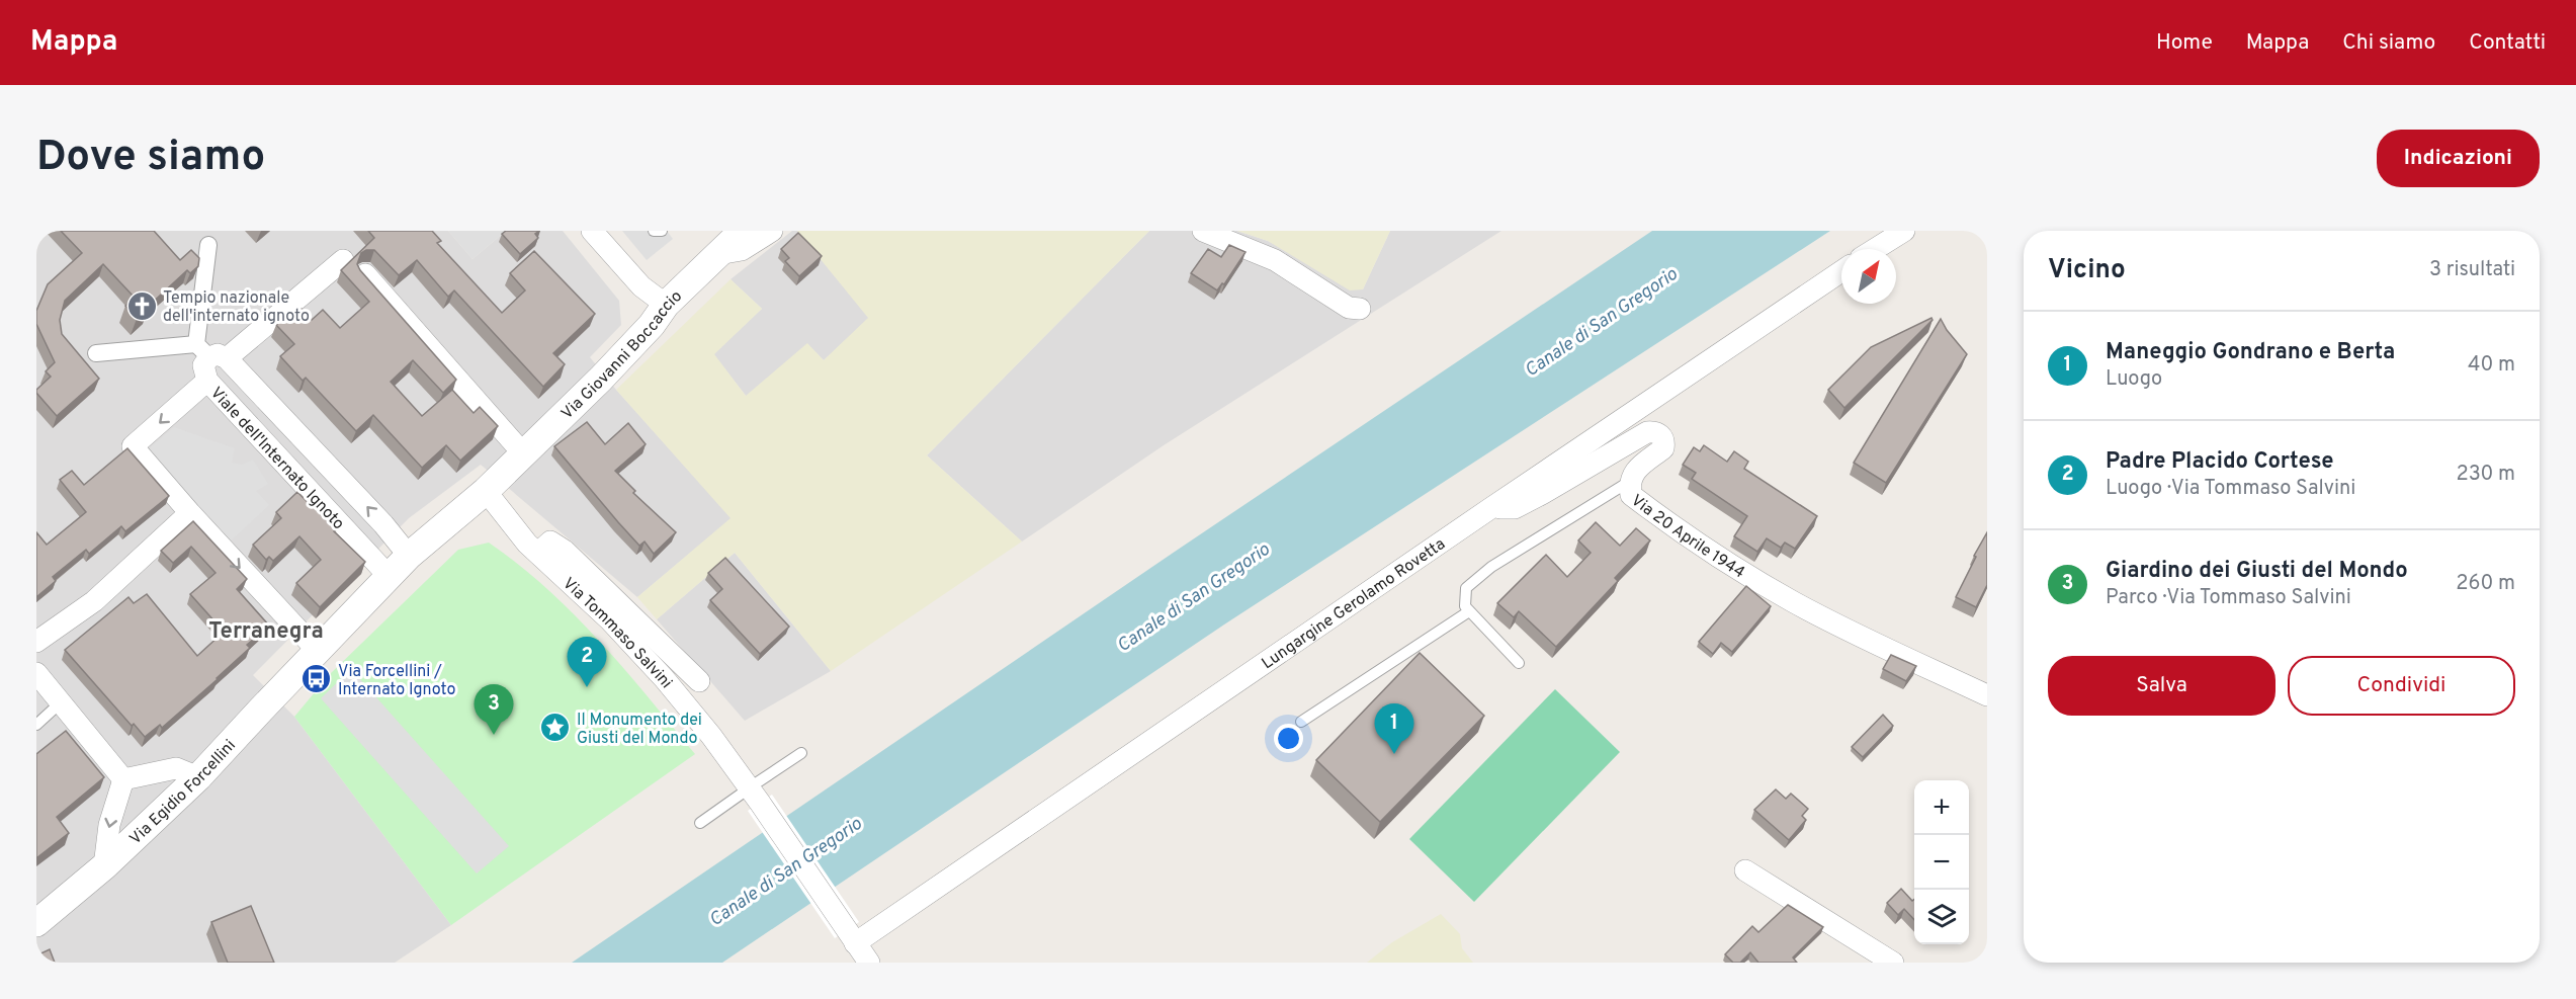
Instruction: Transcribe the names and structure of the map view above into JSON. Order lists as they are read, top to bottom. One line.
{"streets":{"street":["Via Giovanni Boccaccio","Viale dell'Internato Ignoto","Via 20 Aprile 1944","Lungargine Gerolamo Rovetta","Via Tommaso Salvini","Via Egidio Forcellini"]},"crossings":[["Via Giovanni Boccaccio","Via Tommaso Salvini"],["Via Giovanni Boccaccio","Via Egidio Forcellini"],["Viale dell'Internato Ignoto","Via Egidio Forcellini"],["Via 20 Aprile 1944","Lungargine Gerolamo Rovetta"],["Lungargine Gerolamo Rovetta","Via Tommaso Salvini"],["Via Tommaso Salvini","Via Egidio Forcellini"]],"districts":["Terranegra"],"water":["Canale di San Gregorio"],"places":{"church":["Tempio nazionale dell'internato ignoto"],"bus stop":["Via Forcellini / Internato Ignoto"],"place":["Il Monumento dei Giusti del Mondo"]},"north":"top right","page":{"header":"Mappa","nav":["Home","Mappa","Chi siamo","Contatti"],"buttons":["Indicazioni",["Salva","Condividi"]],"title":"Dove siamo","heading":["Vicino","3 risultati"],"list":[{"mark":"1","name":"Maneggio Gondrano e Berta","note":"Luogo","value":"40 m"},{"mark":"2","name":"Padre Placido Cortese","note":"Luogo · Via Tommaso Salvini","value":"230 m"},{"mark":"3","name":"Giardino dei Giusti del Mondo","note":"Parco · Via Tommaso Salvini","value":"260 m"}],"pins":["2","3","1"],"map_buttons":["+","−"]}}
